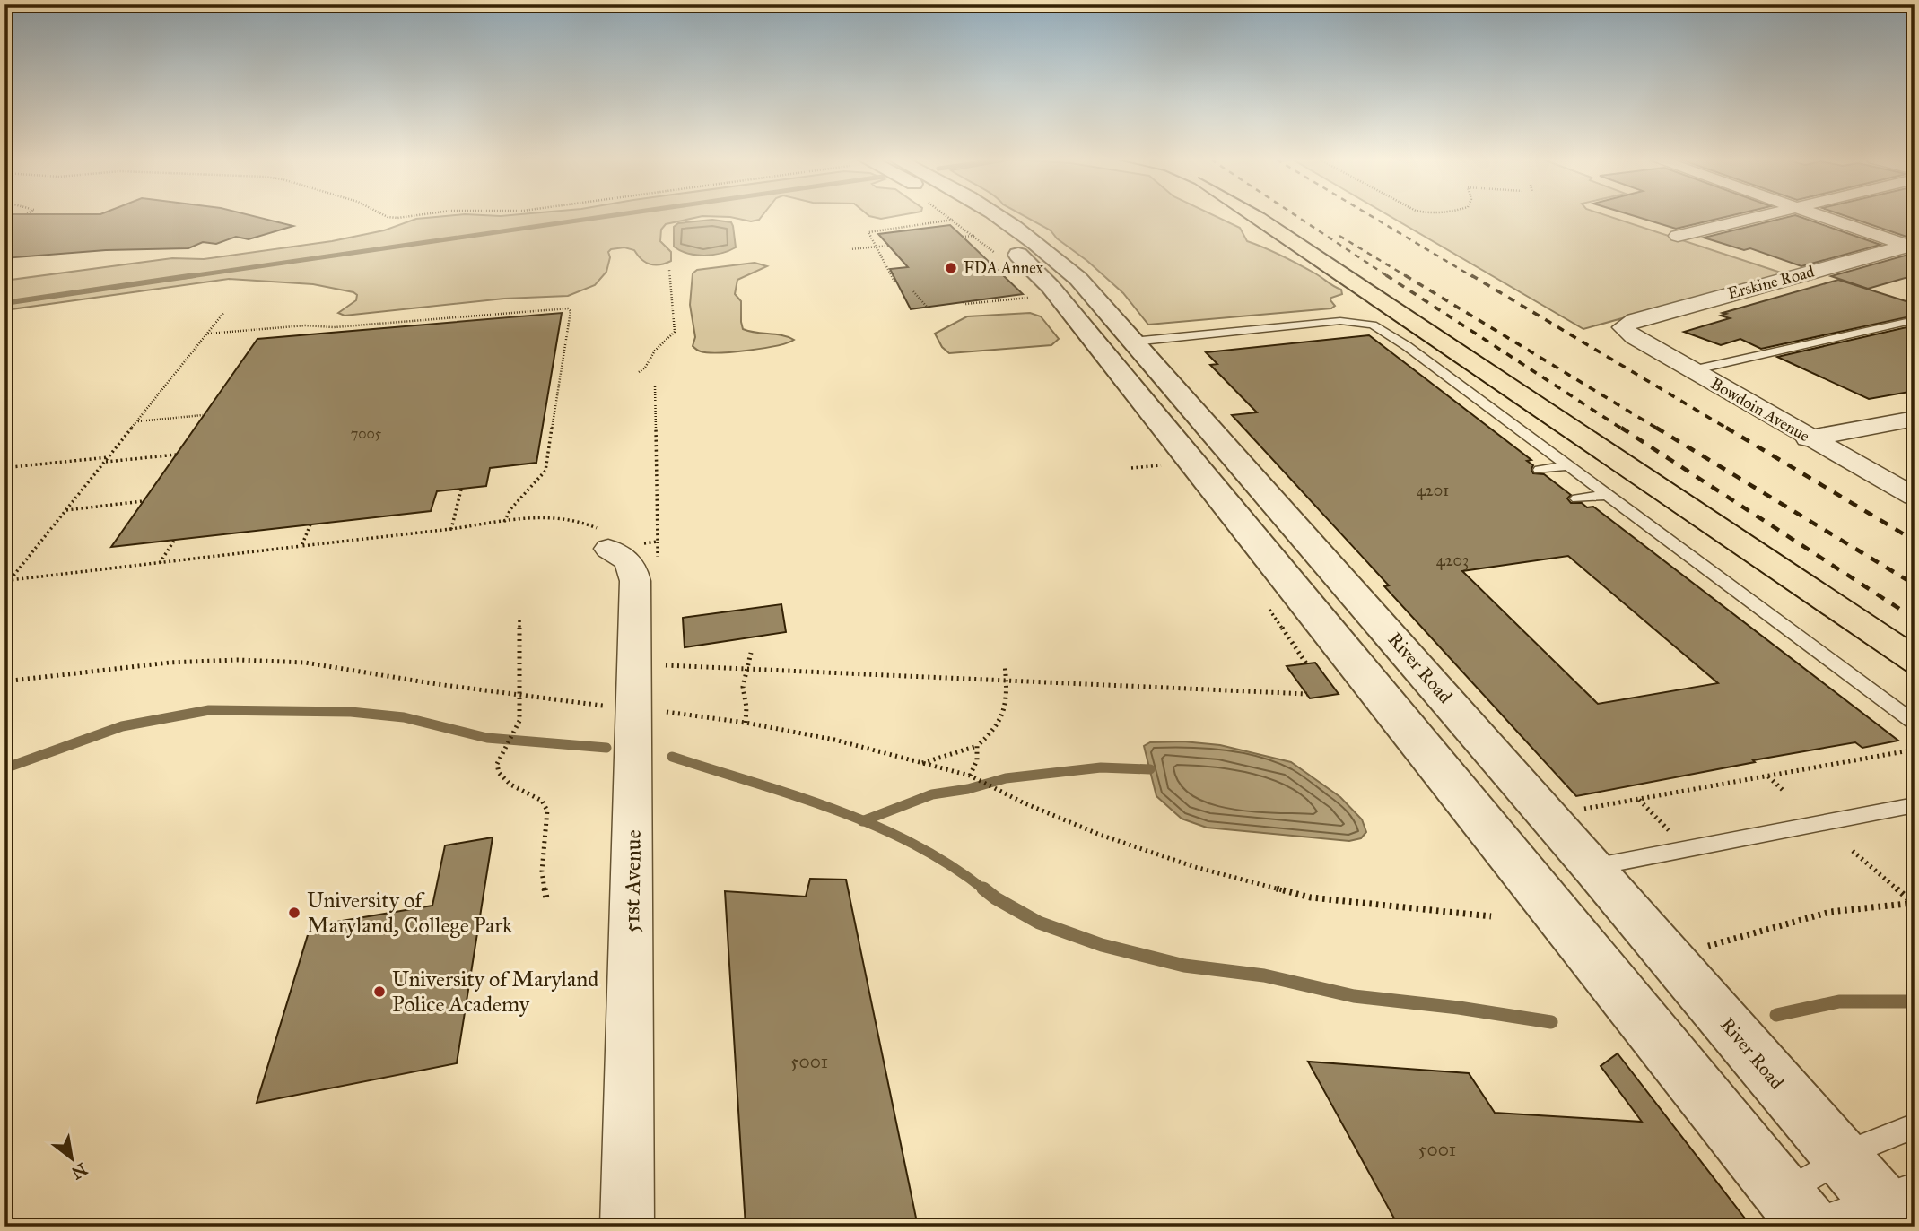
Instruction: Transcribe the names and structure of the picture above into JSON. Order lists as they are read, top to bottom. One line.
{"streets":{"street":["Erskine Road","Bowdoin Avenue","River Road","51st Avenue"]},"crossings":[["Erskine Road","Bowdoin Avenue"]],"places":["FDA Annex","University of Maryland, College Park","University of Maryland Police Academy"],"house_numbers":["7005","4201","4203","5001","5001"],"north":"bottom right"}
